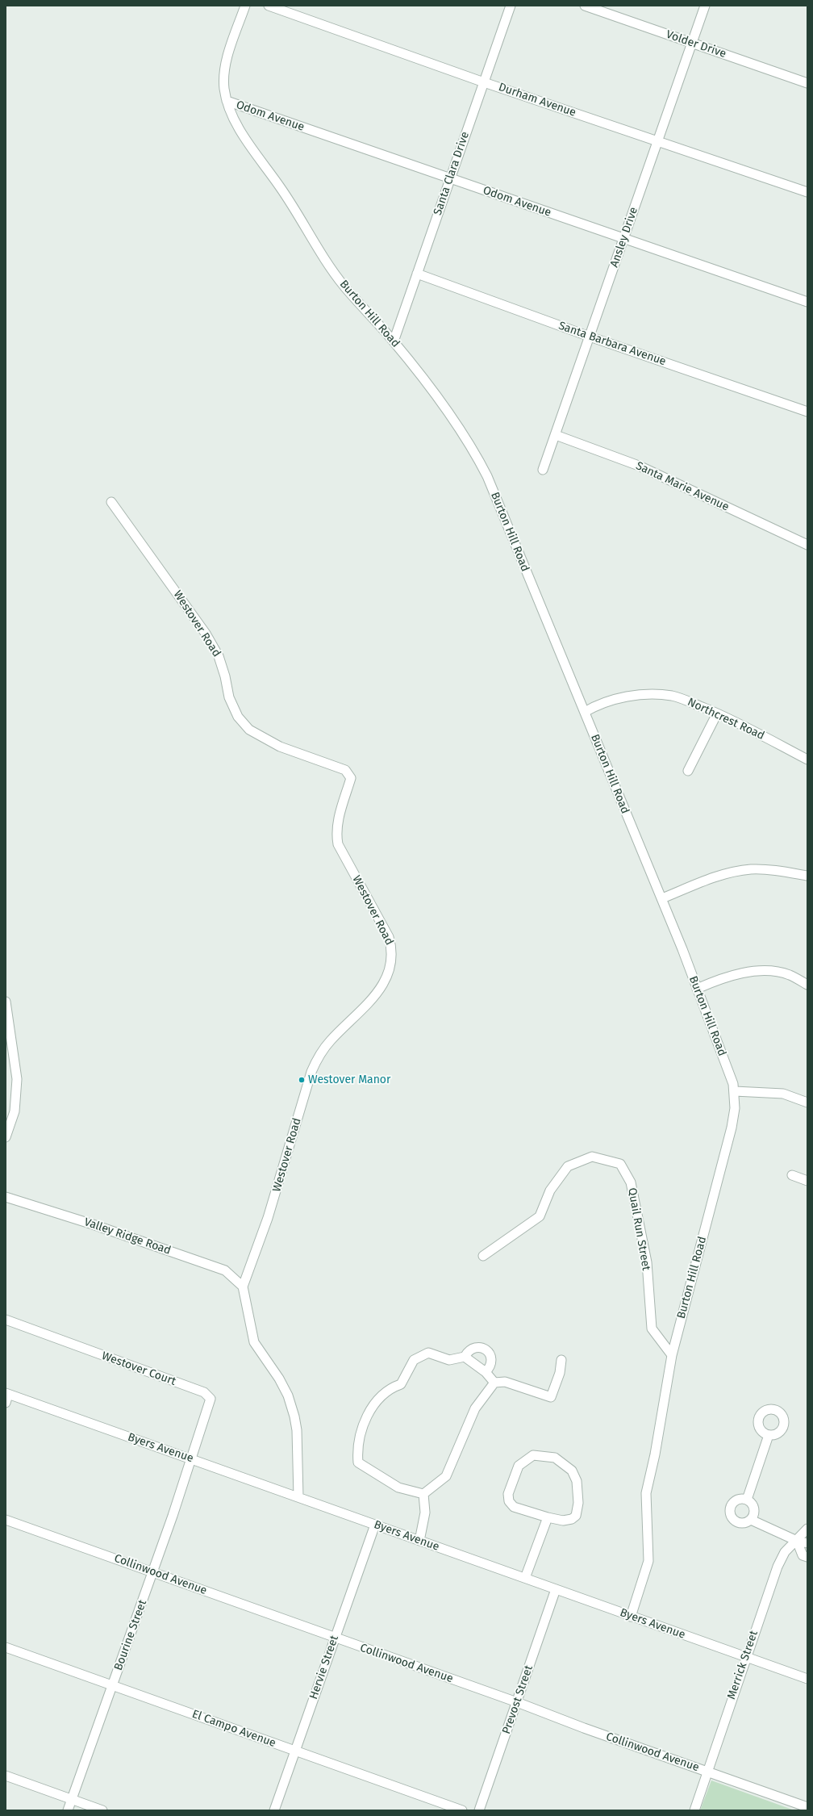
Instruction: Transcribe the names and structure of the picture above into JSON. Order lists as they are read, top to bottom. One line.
{"streets":{"street":["Volder Drive","Durham Avenue","Odom Avenue","Santa Clara Drive","Ansley Drive","Burton Hill Road","Santa Barbara Avenue","Santa Marie Avenue","Westover Road","Northcrest Road","Quail Run Street","Valley Ridge Road","Westover Court","Byers Avenue","Collinwood Avenue","Bourine Street","Merrick Street","Hervie Street","Prevost Street","El Campo Avenue"]},"crossings":[["Volder Drive","Ansley Drive"],["Durham Avenue","Santa Clara Drive"],["Durham Avenue","Ansley Drive"],["Odom Avenue","Santa Clara Drive"],["Odom Avenue","Ansley Drive"],["Odom Avenue","Burton Hill Road"],["Santa Clara Drive","Burton Hill Road"],["Santa Clara Drive","Santa Barbara Avenue"],["Ansley Drive","Santa Barbara Avenue"],["Ansley Drive","Santa Marie Avenue"],["Burton Hill Road","Northcrest Road"],["Burton Hill Road","Quail Run Street"],["Burton Hill Road","Byers Avenue"],["Westover Road","Valley Ridge Road"],["Westover Court","Byers Avenue"],["Westover Court","Bourine Street"],["Byers Avenue","Bourine Street"],["Byers Avenue","Merrick Street"],["Byers Avenue","Hervie Street"],["Byers Avenue","Prevost Street"],["Collinwood Avenue","Bourine Street"],["Collinwood Avenue","Merrick Street"],["Collinwood Avenue","Hervie Street"],["Collinwood Avenue","Prevost Street"],["Bourine Street","El Campo Avenue"],["Hervie Street","El Campo Avenue"]],"places":["Westover Manor"]}
